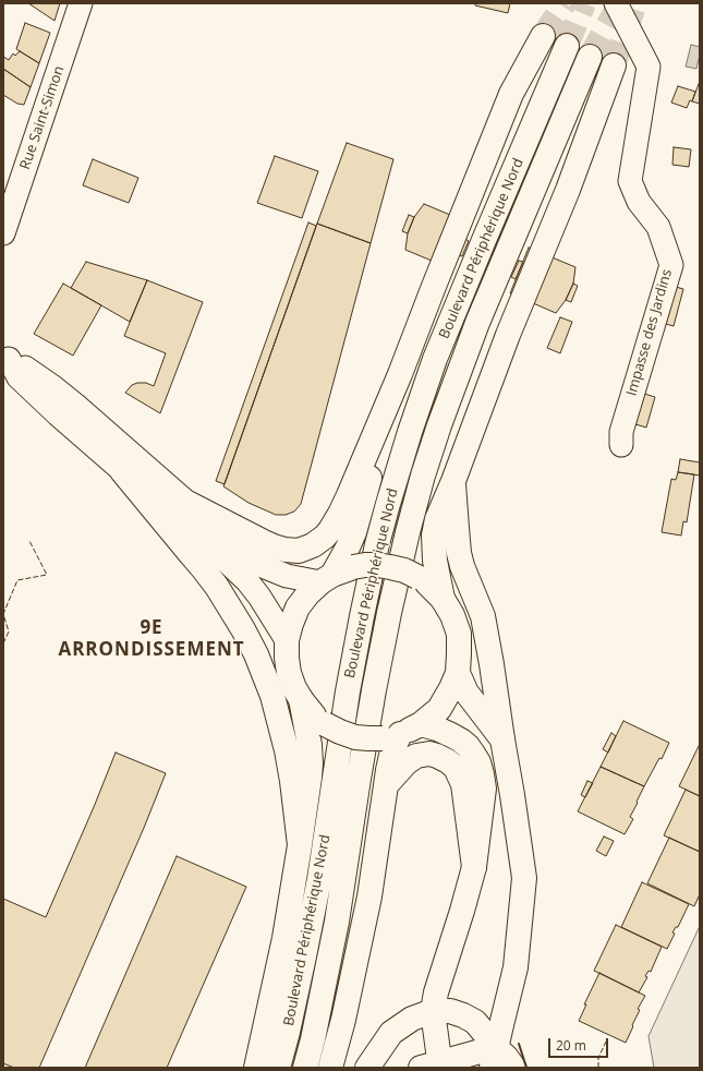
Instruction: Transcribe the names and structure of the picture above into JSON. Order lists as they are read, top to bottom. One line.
{"streets":{"main road":["Boulevard Périphérique Nord"],"street":["Rue Saint-Simon","Impasse des Jardins"]},"districts":["9E ARRONDISSEMENT"],"scale_bar":"20 m"}
